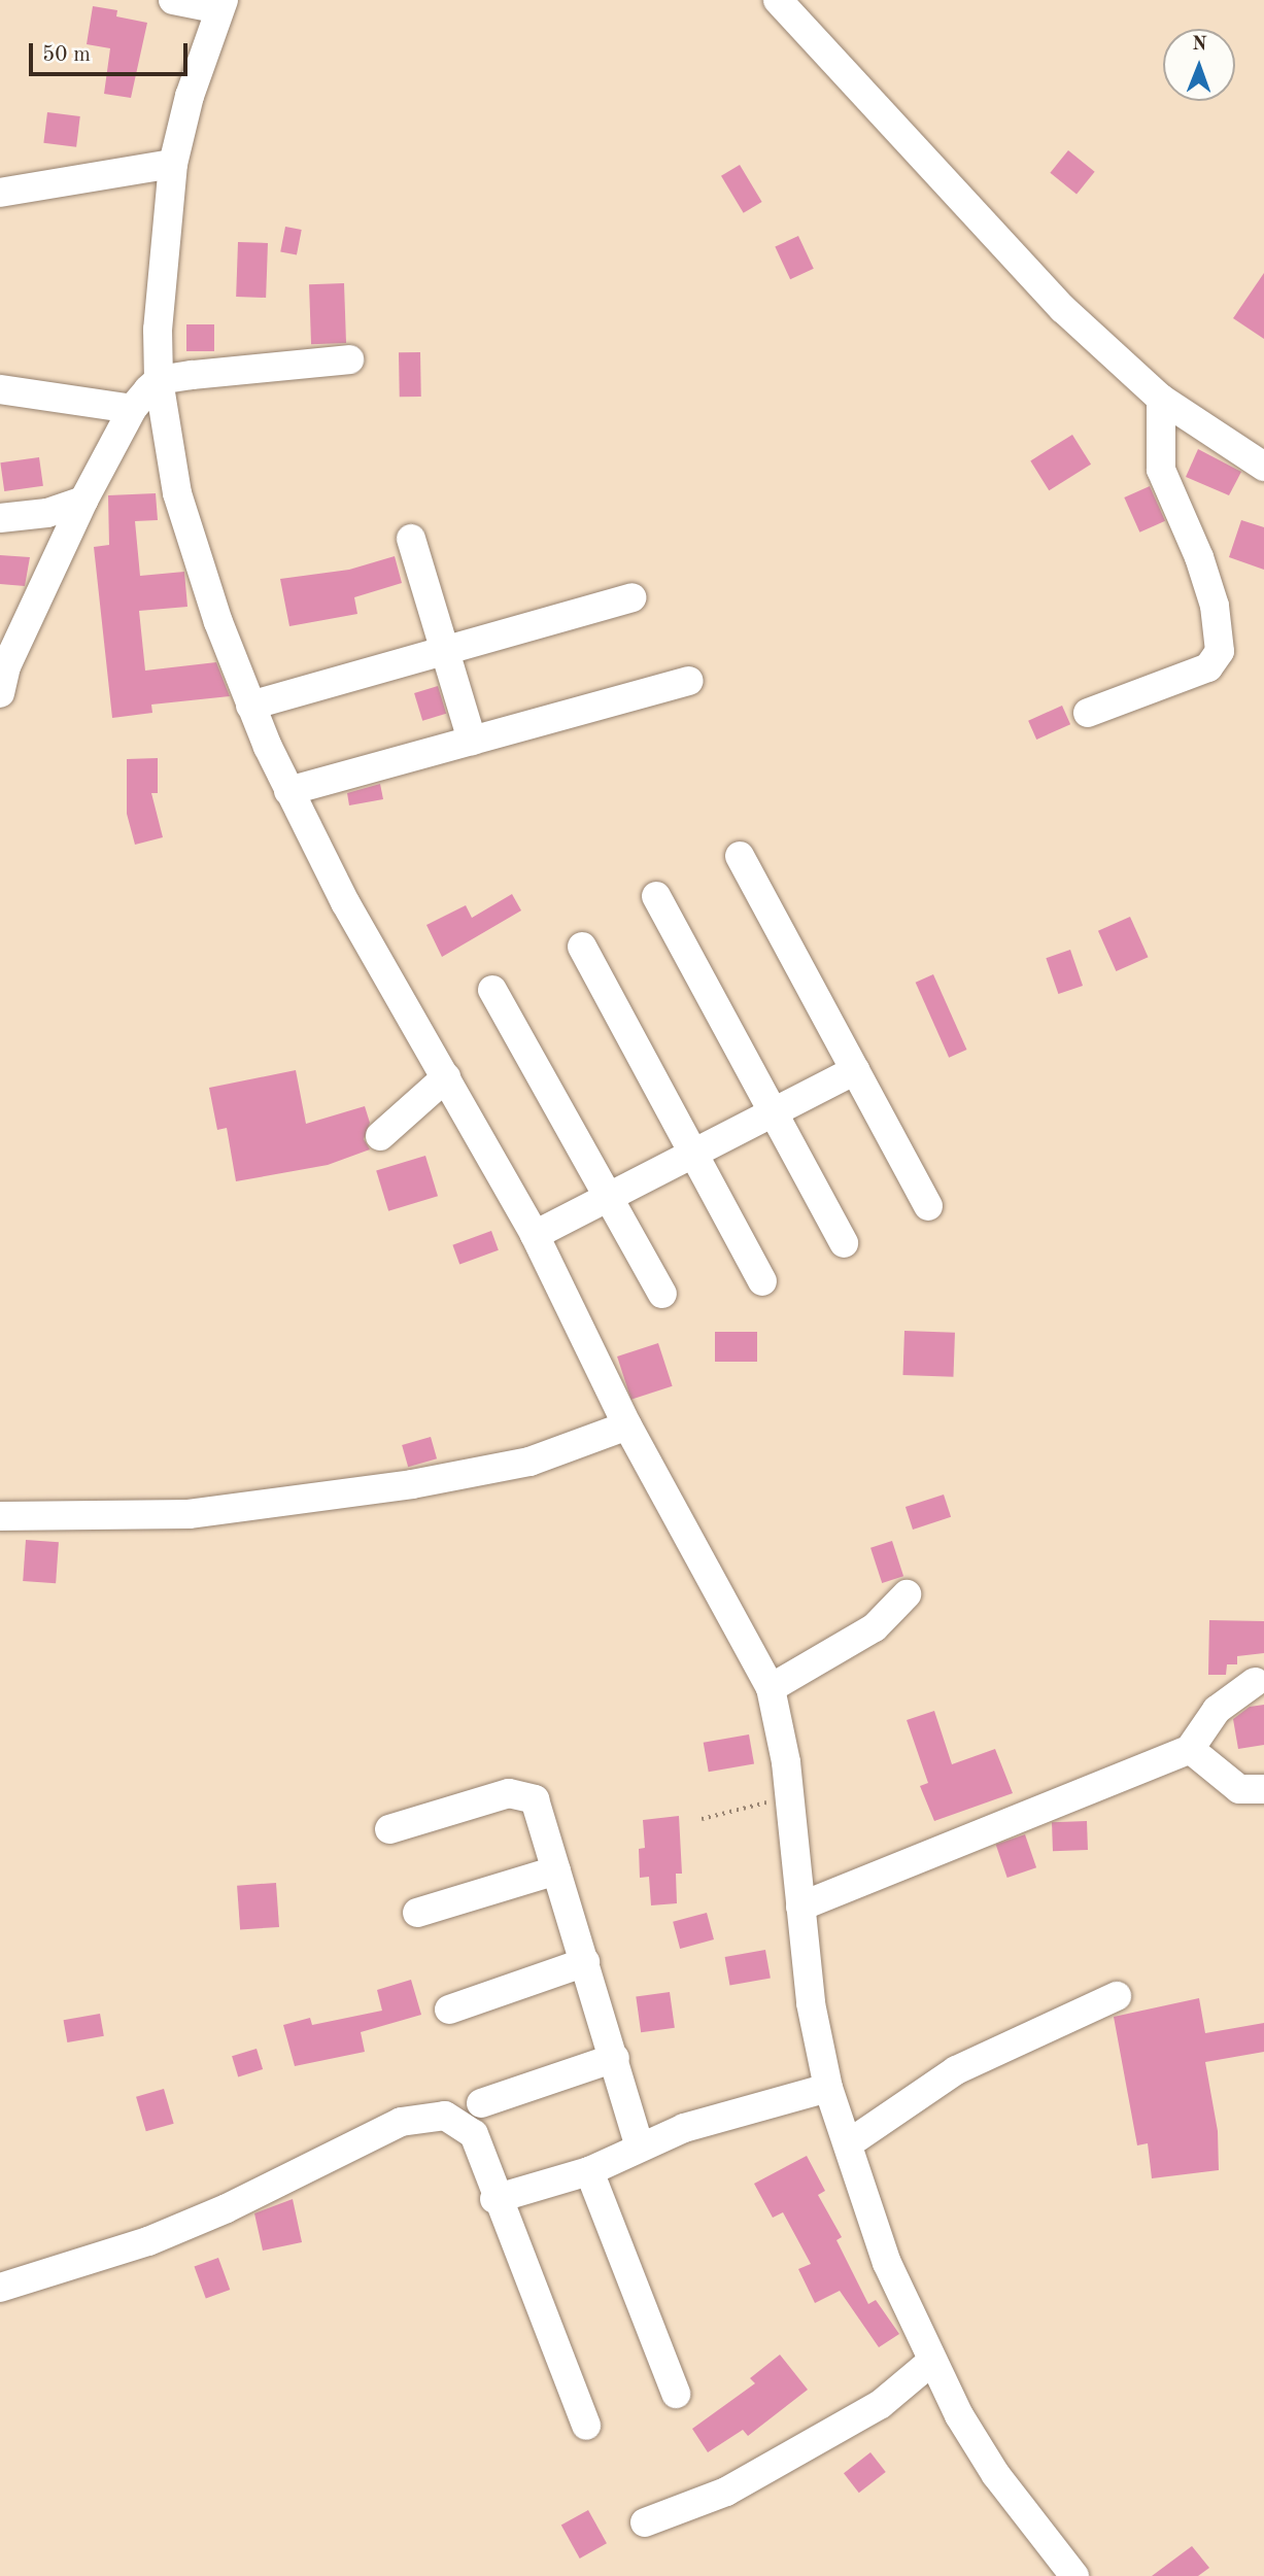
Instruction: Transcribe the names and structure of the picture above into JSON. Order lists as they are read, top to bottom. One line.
{"scale_bar":"50 m","north":"top"}
